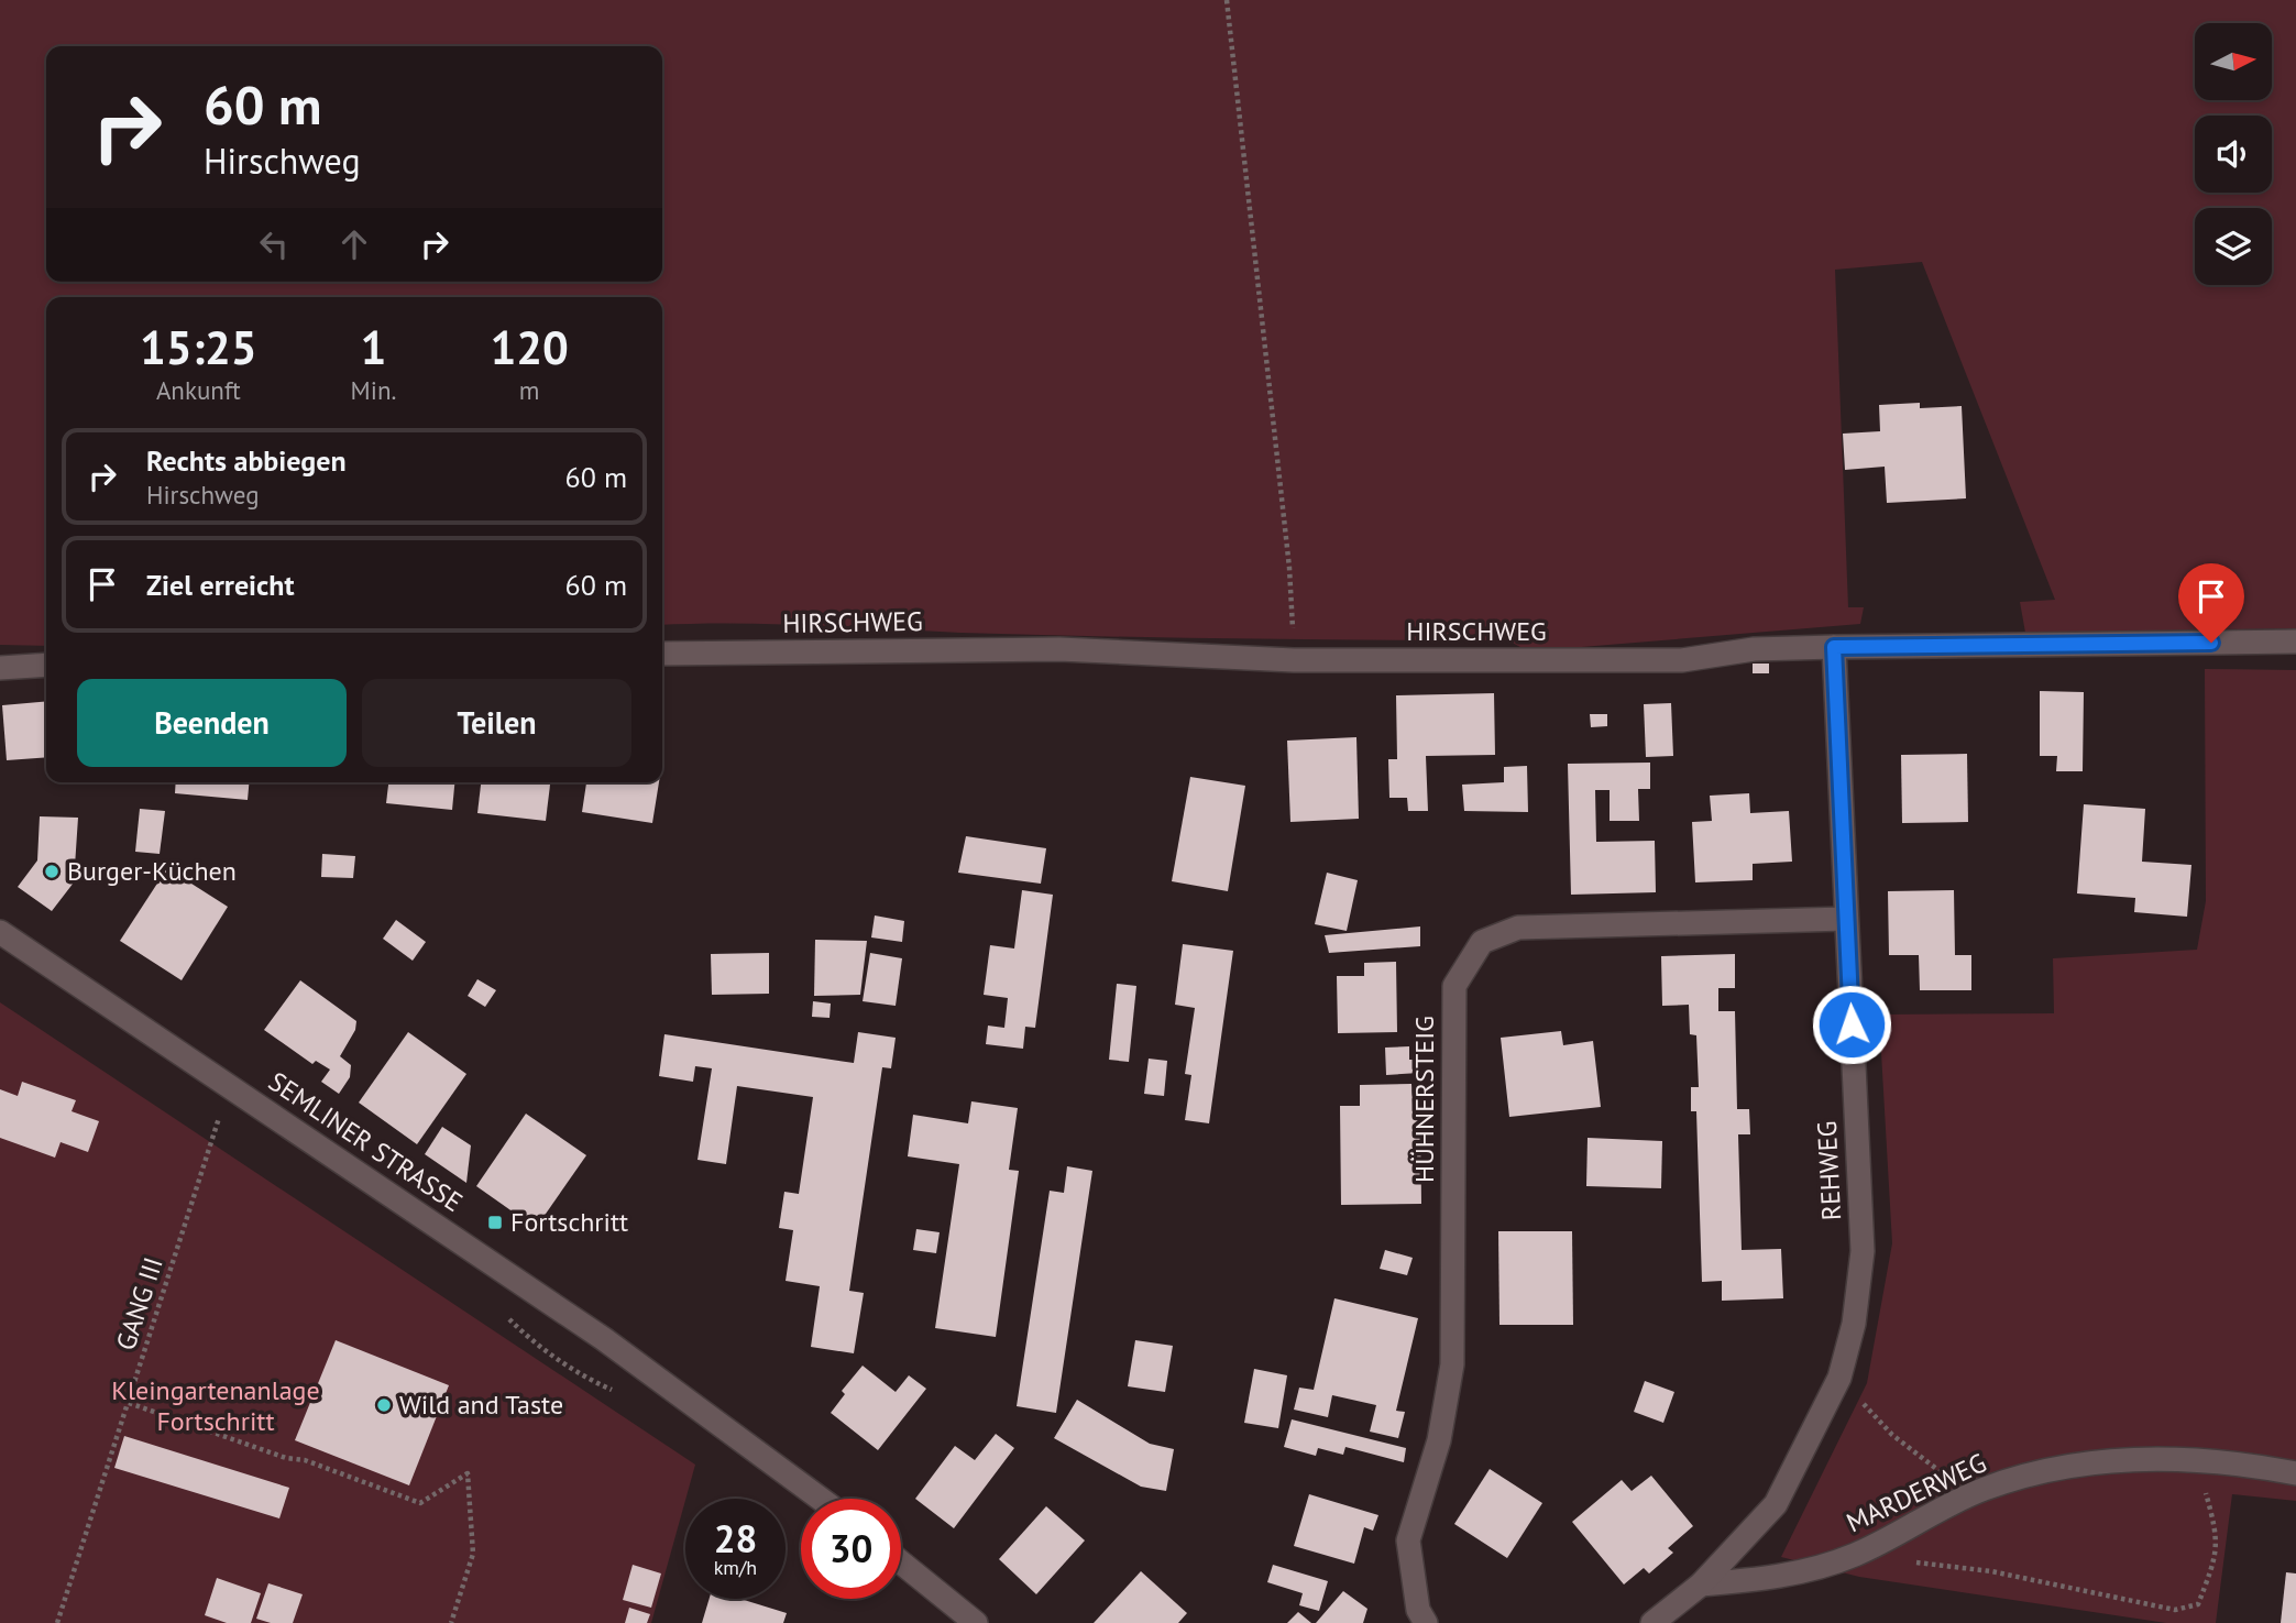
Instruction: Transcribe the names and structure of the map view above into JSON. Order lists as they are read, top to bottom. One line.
{"streets":{"street":["HIRSCHWEG","HÜHNERSTEIG","SEMLINER STRASSE","REHWEG","MARDERWEG"],"path":["GANG III"]},"crossings":[["HIRSCHWEG","REHWEG"],["HÜHNERSTEIG","REHWEG"],["SEMLINER STRASSE","GANG III"],["REHWEG","MARDERWEG"]],"parks":["Kleingartenanlage Fortschritt"],"places":{"other":["Burger-Küchen","Wild and Taste"],"transit":["Fortschritt"]},"north":"right","page":{"turn":["60 m","Hirschweg"],"eta":["15:25","Ankunft","1","Min.","120","m"],"list":[{"name":"Rechts abbiegen","note":"Hirschweg","value":"60 m"},{"name":"Ziel erreicht","value":"60 m"}],"buttons":["Beenden","Teilen"],"speed":"28 km/h","limit":"30"}}
